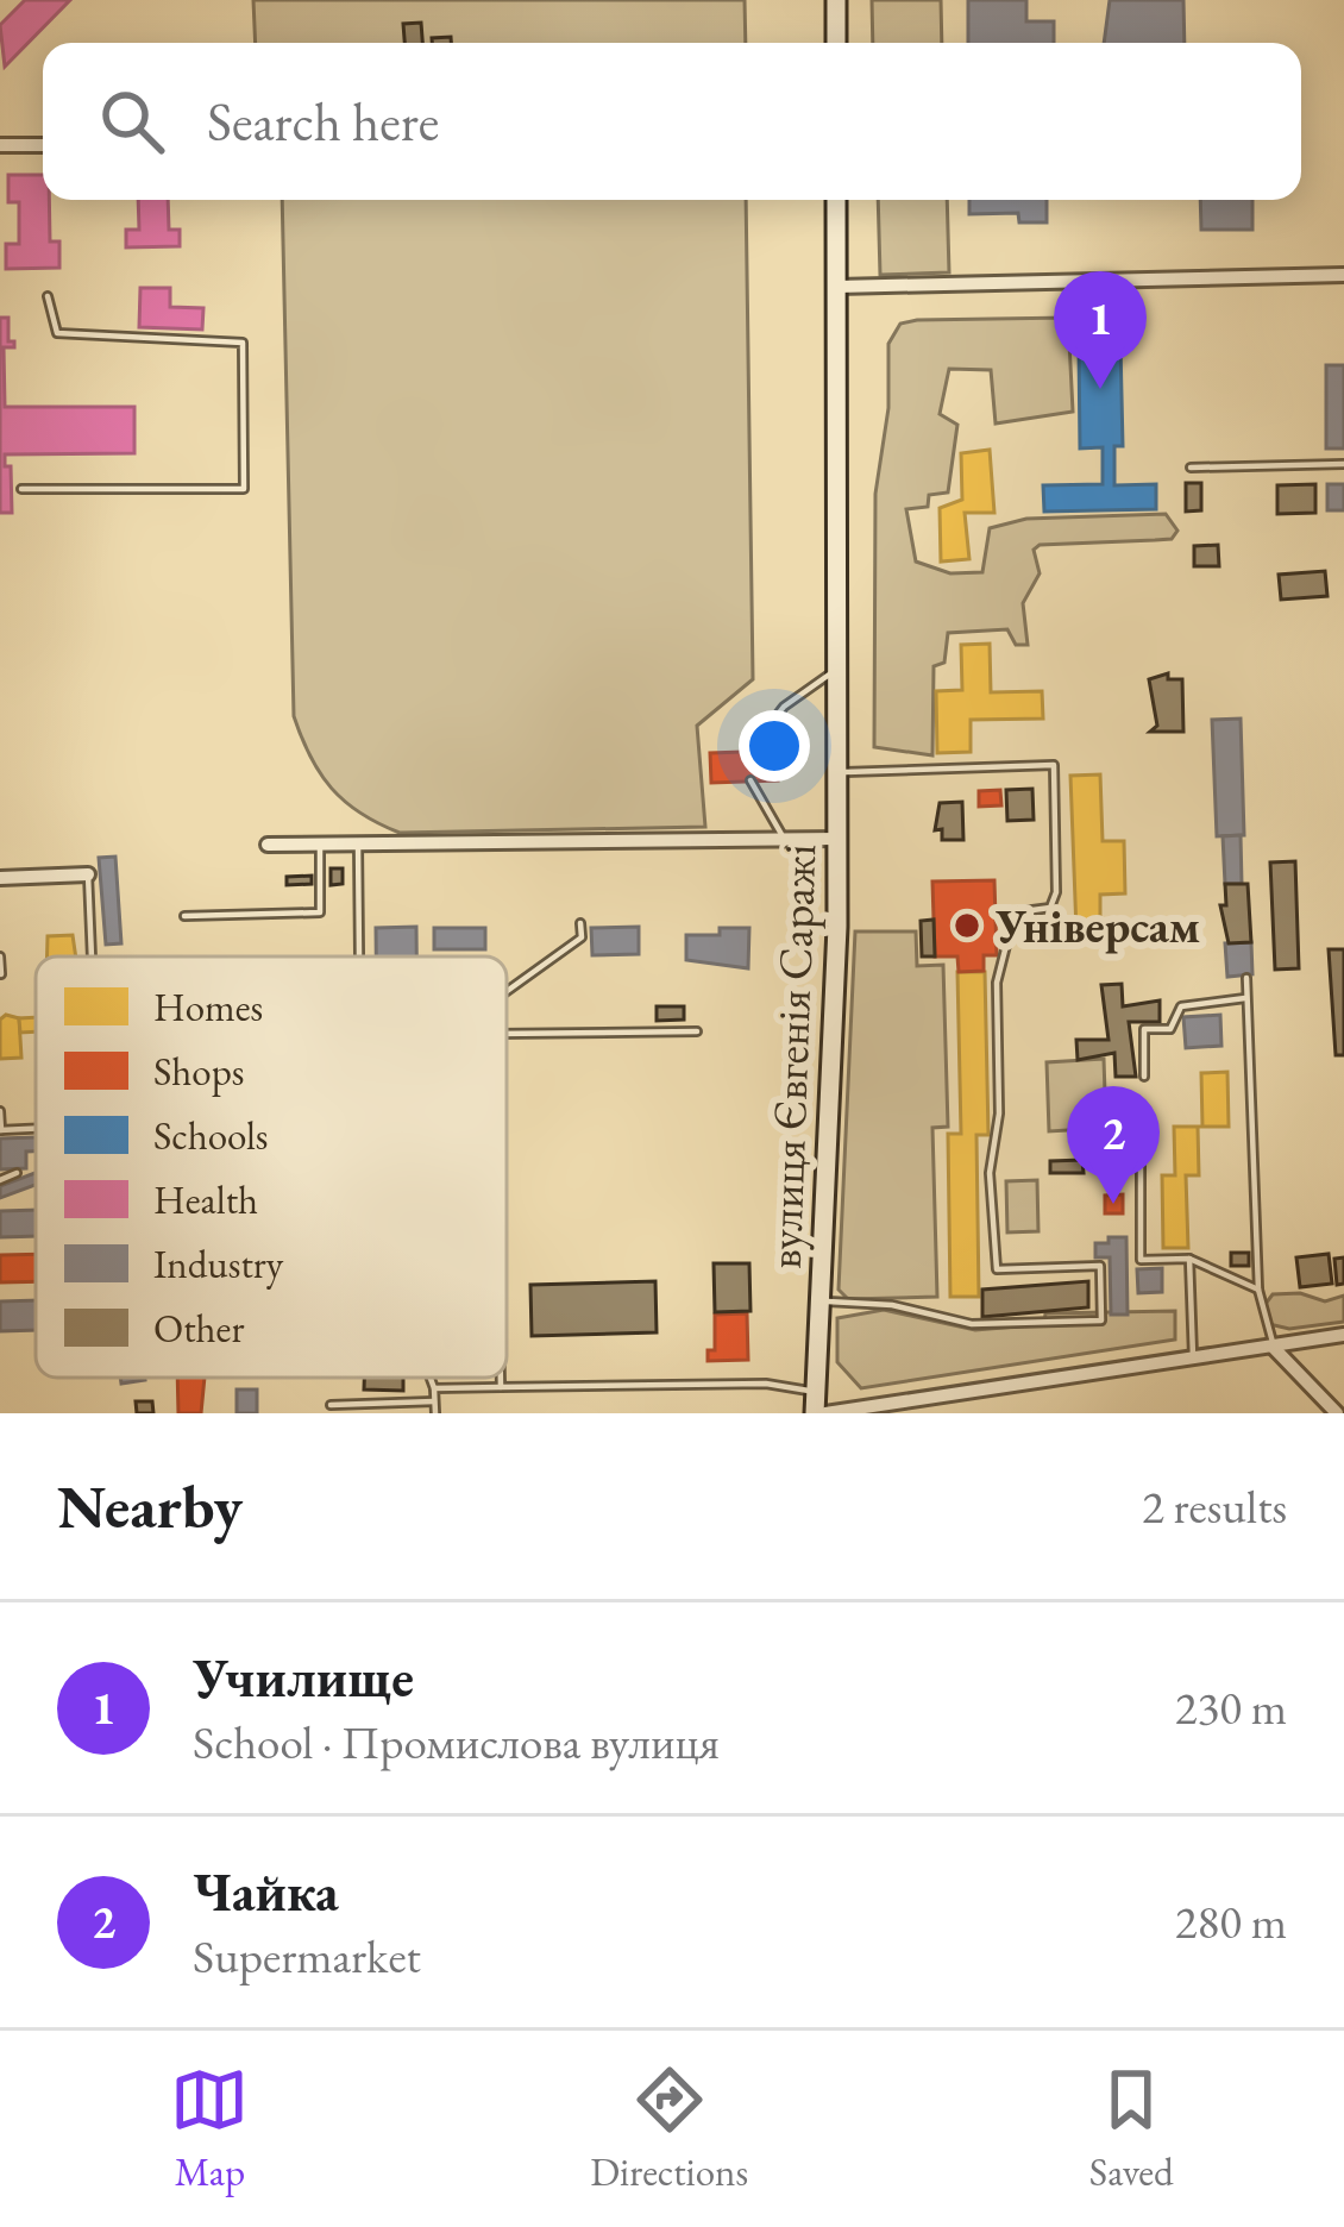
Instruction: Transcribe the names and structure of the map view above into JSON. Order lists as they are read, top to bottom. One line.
{"streets":{"main road":["вулиця Євгенія Саражі"]},"places":["Універсам"],"legend":["Homes","Shops","Schools","Health","Industry","Other"],"page":{"search":"Search here","pins":["1","2"],"heading":["Nearby","2 results"],"list":[{"mark":"1","name":"Училище","note":"School · Промислова вулиця","value":"230 m"},{"mark":"2","name":"Чайка","note":"Supermarket","value":"280 m"}],"nav":["Map","Directions","Saved"]}}
